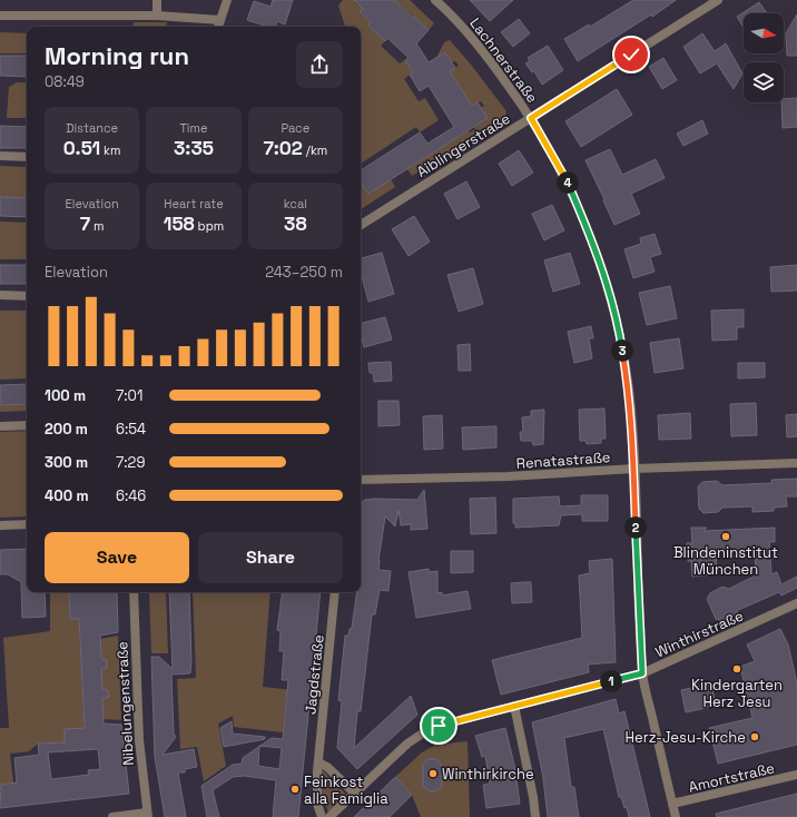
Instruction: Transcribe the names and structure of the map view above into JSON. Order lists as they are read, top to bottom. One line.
{"streets":{"street":["Lachnerstraße","Aiblingerstraße","Renatastraße","Winthirstraße","Jagdstraße","Nibelungenstraße","Amortstraße"]},"crossings":[["Lachnerstraße","Aiblingerstraße"],["Lachnerstraße","Renatastraße"],["Lachnerstraße","Winthirstraße"],["Lachnerstraße","Amortstraße"]],"places":["Blindeninstitut München","Kindergarten Herz Jesu","Herz-Jesu-Kirche","Winthirkirche","Feinkost alla Famiglia"],"north":"right","page":{"heading":["Morning run","08:49"],"stats":[["Distance","0.51 km"],["Time","3:35"],["Pace","7:02 /km"],["Elevation","7 m"],["Heart rate","158 bpm"],["kcal","38"]],"pins":["4","3","2","1"],"chart":["Elevation","243–250 m"],"list":[{"name":"100 m","note":"7:01"},{"name":"200 m","note":"6:54"},{"name":"300 m","note":"7:29"},{"name":"400 m","note":"6:46"}],"buttons":["Save","Share"]}}
